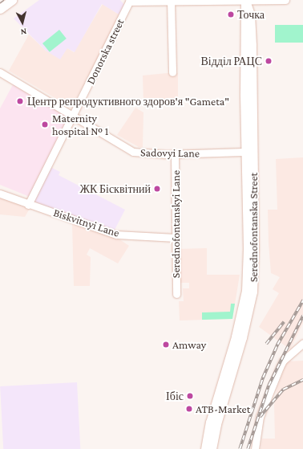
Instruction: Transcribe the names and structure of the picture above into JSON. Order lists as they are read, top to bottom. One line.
{"streets":{"main road":["Serednofontanska Street"],"street":["Donorska street","Sadovyi Lane","Biskvitnyi Lane","Serednofontanskyi Lane"]},"crossings":[["Donorska street","Sadovyi Lane"],["Donorska street","Biskvitnyi Lane"],["Donorska street","Serednofontanska Street"],["Sadovyi Lane","Serednofontanskyi Lane"],["Sadovyi Lane","Serednofontanska Street"],["Biskvitnyi Lane","Serednofontanskyi Lane"]],"places":["Точка","Відділ РАЦС","Центр репродуктивного здоров'я \"Gameta\"","Maternity hospital № 1","ЖК Бісквітний","Amway","Ібіс","ATB-Market"],"north":"bottom"}
